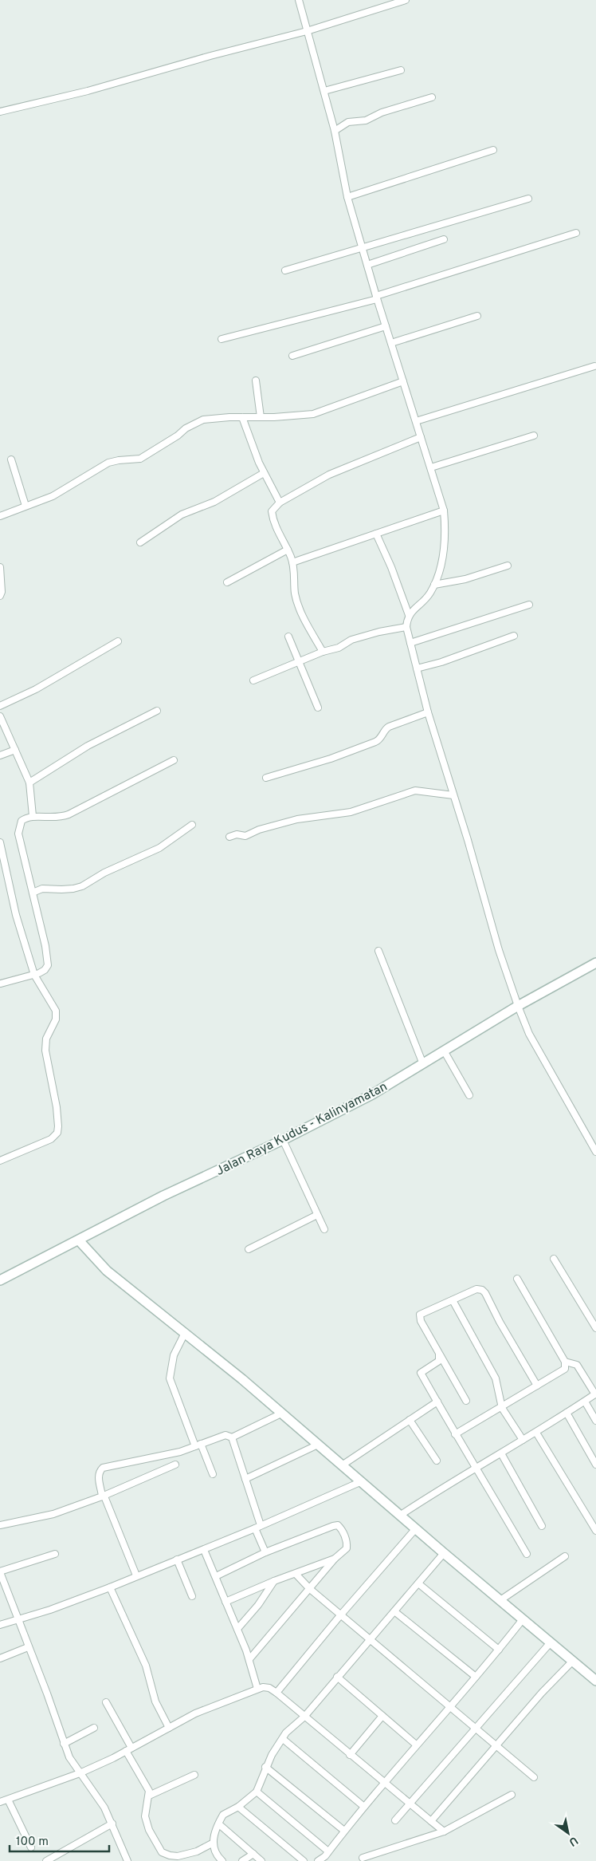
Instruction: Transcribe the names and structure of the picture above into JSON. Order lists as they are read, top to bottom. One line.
{"streets":{"street":["Jalan Raya Kudus - Kalinyamatan"]},"scale_bar":"100 m","north":"bottom right"}
